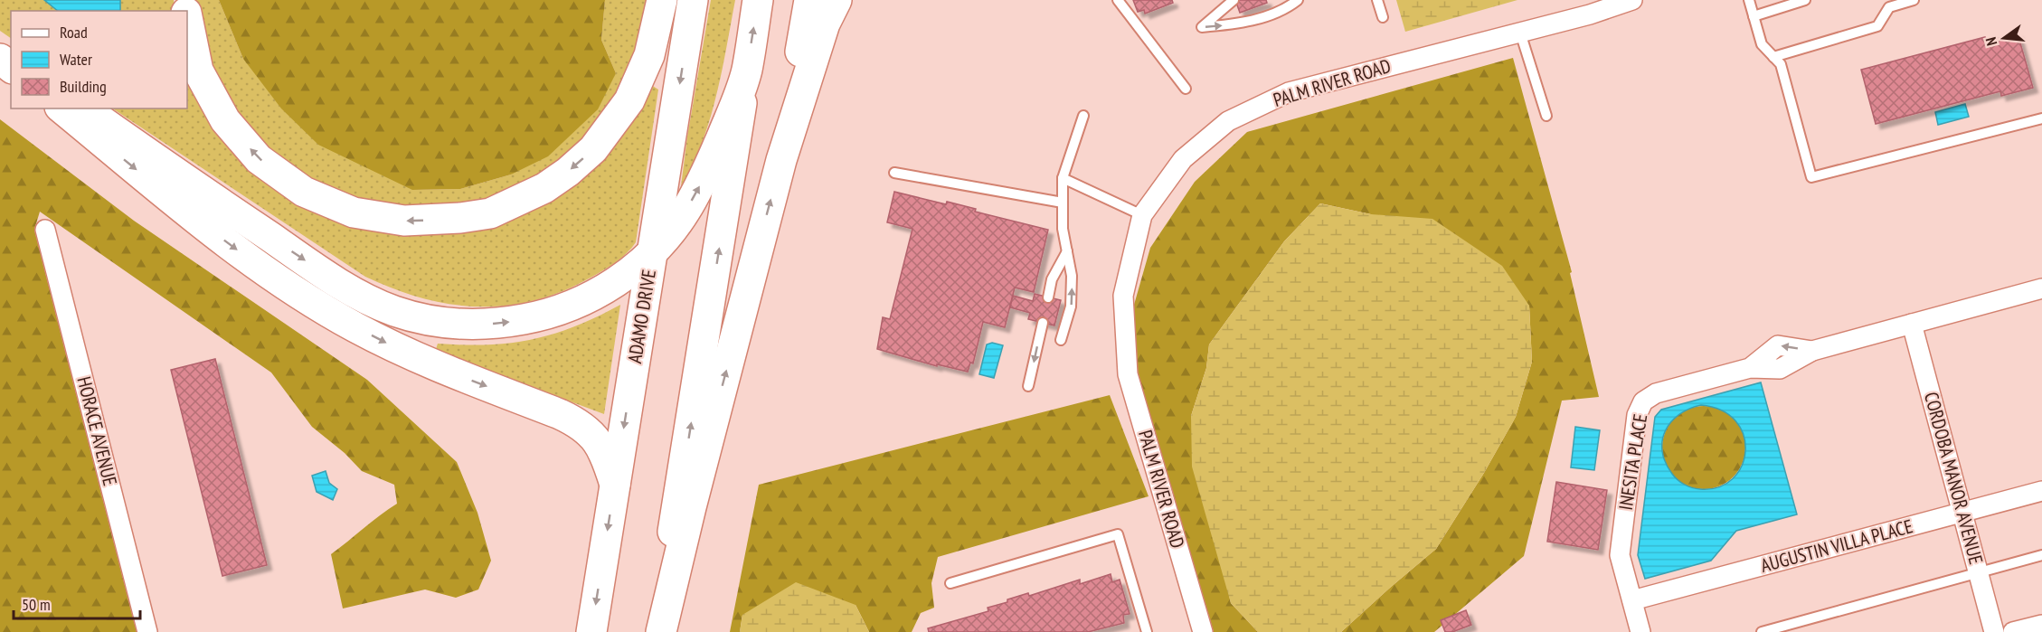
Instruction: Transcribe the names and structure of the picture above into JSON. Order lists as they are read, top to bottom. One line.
{"streets":{"main road":["ADAMO DRIVE"],"street":["PALM RIVER ROAD","HORACE AVENUE","INESITA PLACE","CORDOBA MANOR AVENUE","AUGUSTIN VILLA PLACE"]},"crossings":[["INESITA PLACE","CORDOBA MANOR AVENUE"],["INESITA PLACE","AUGUSTIN VILLA PLACE"],["CORDOBA MANOR AVENUE","AUGUSTIN VILLA PLACE"]],"legend":["Road","Water","Building"],"scale_bar":"50 m","north":"left"}
